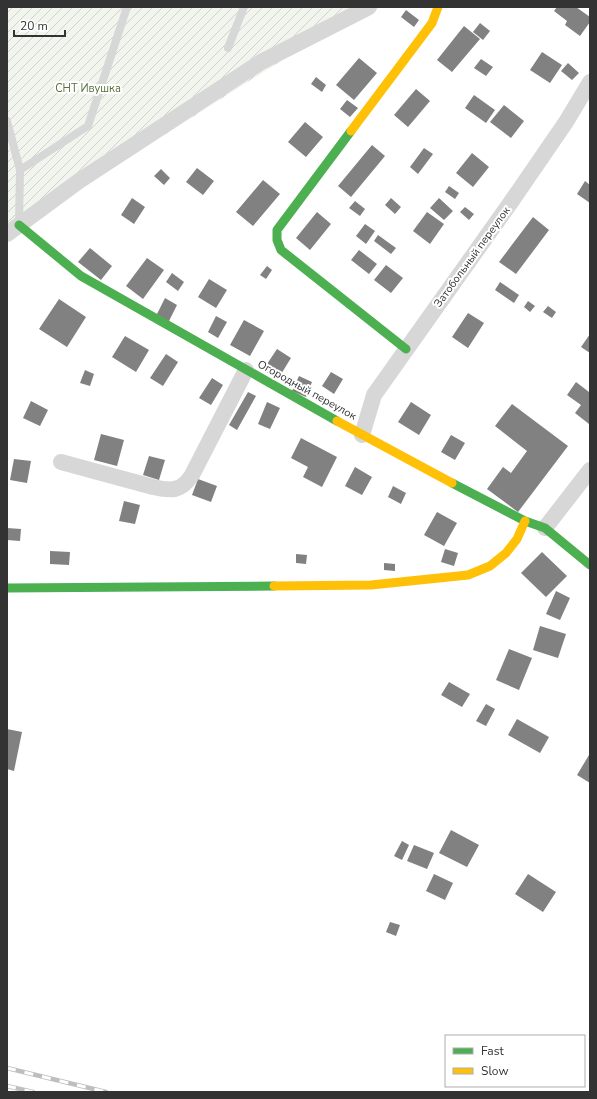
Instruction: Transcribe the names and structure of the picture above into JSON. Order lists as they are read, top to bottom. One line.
{"streets":{"street":["Затобольный переулок","Огородный переулок"]},"crossings":[["Затобольный переулок","Огородный переулок"]],"parks":["СНТ Ивушка"],"legend":["Fast","Slow"],"scale_bar":"20 m"}
